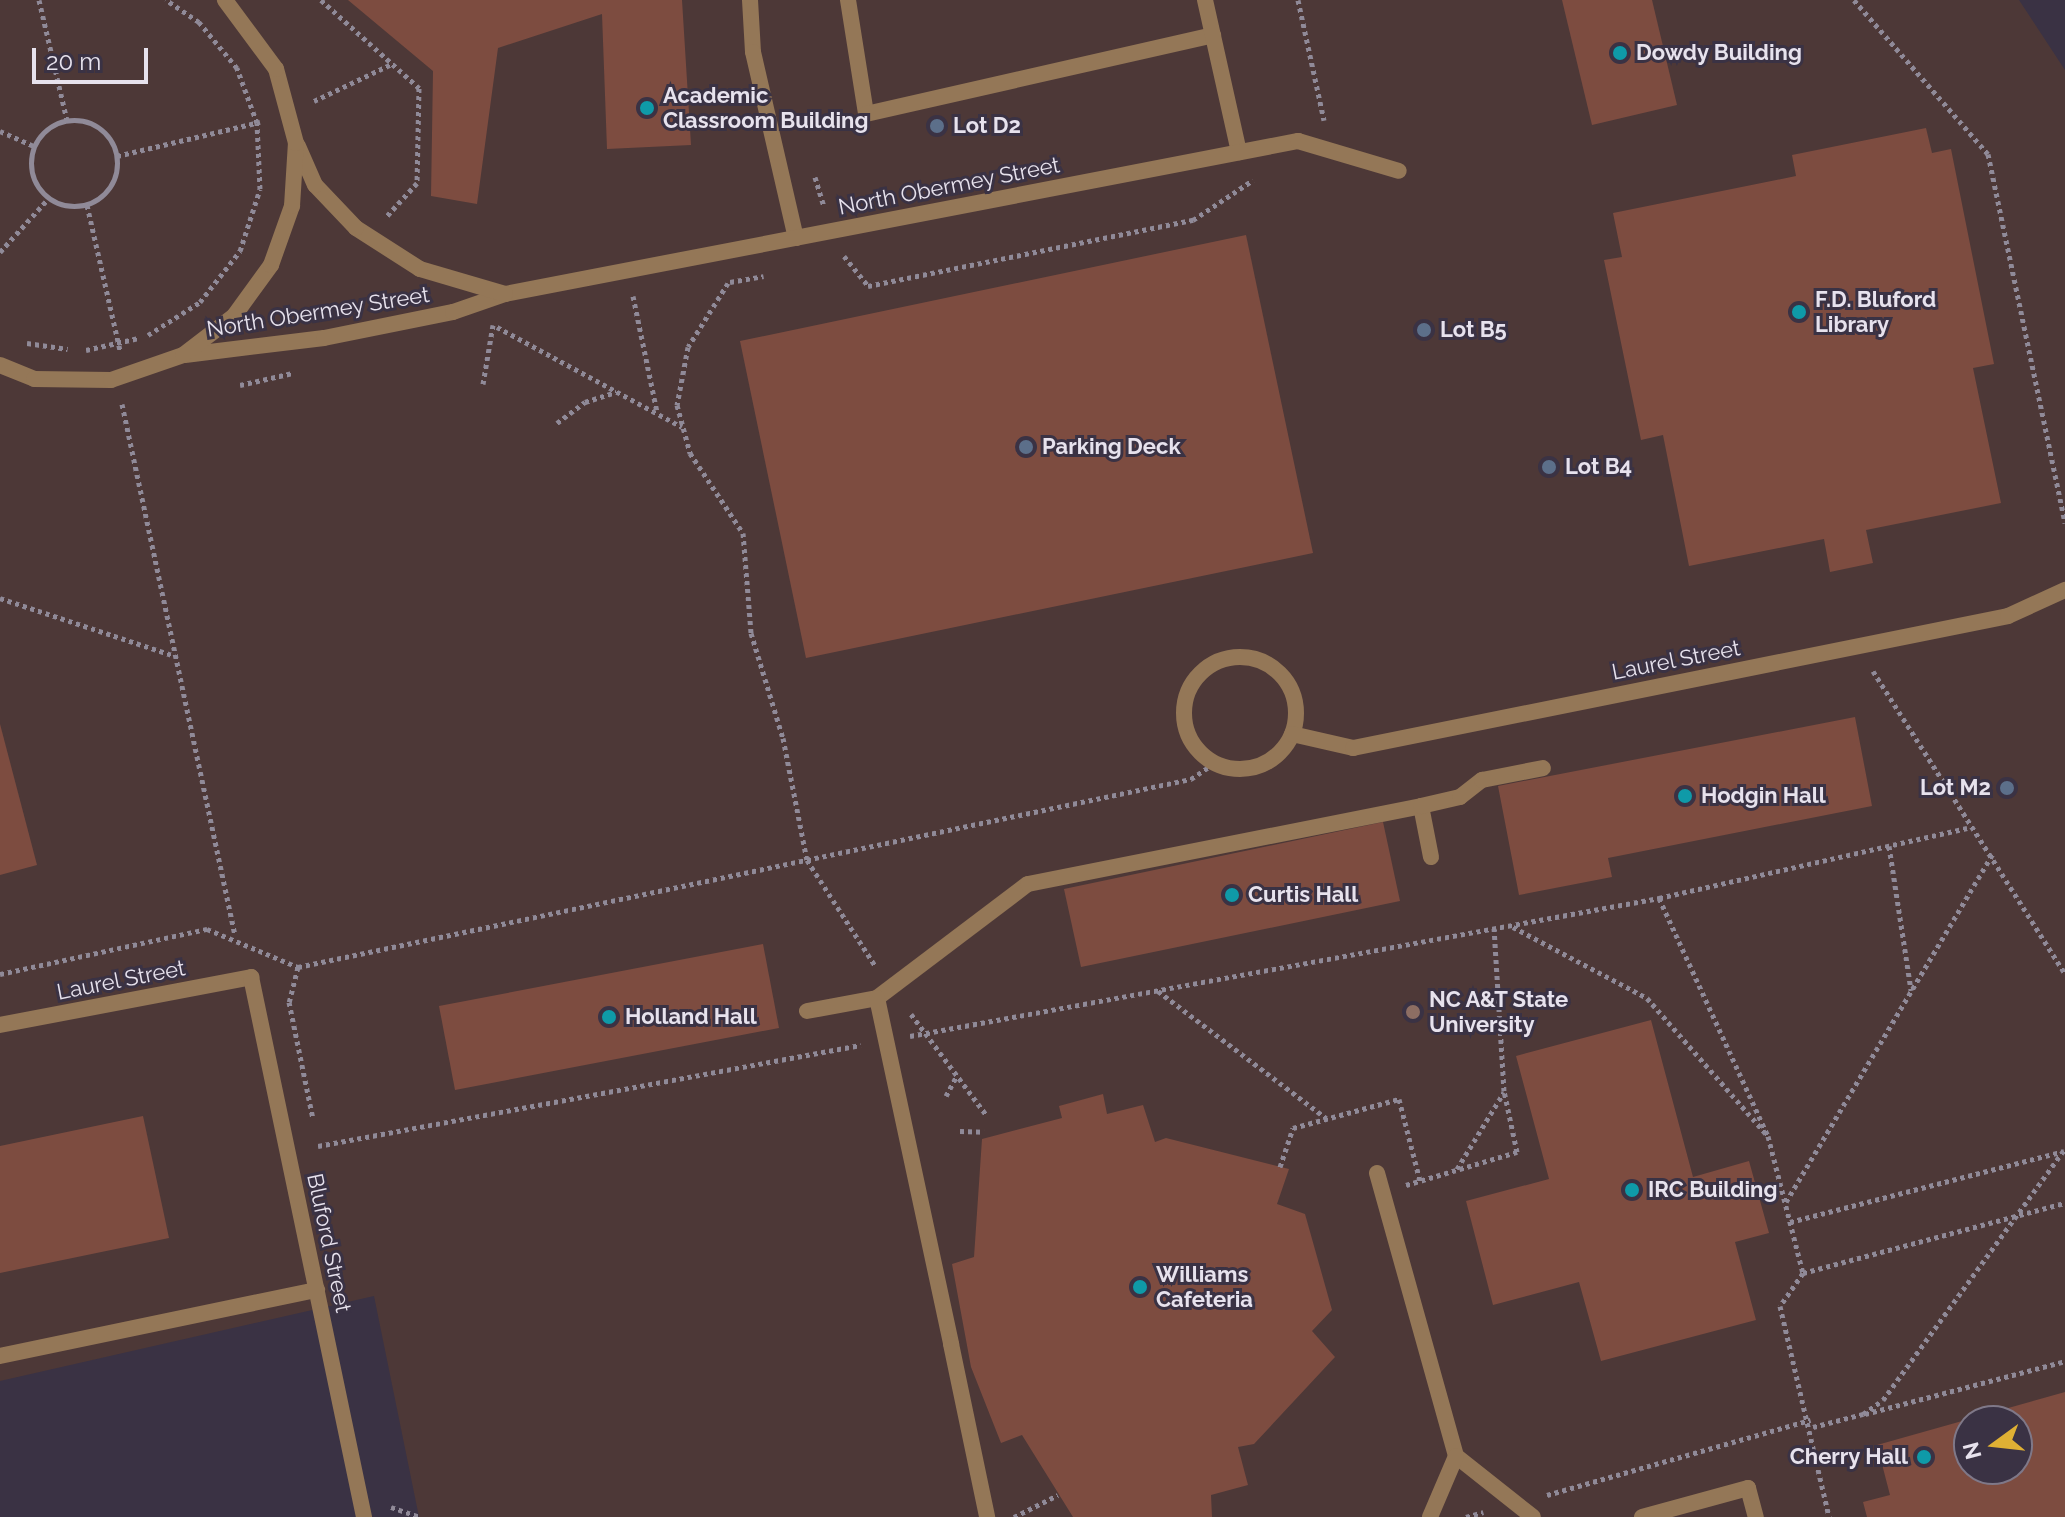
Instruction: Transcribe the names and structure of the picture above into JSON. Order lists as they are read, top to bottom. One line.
{"streets":{"street":["North Obermey Street","Laurel Street","Bluford Street"]},"crossings":[["Laurel Street","Bluford Street"]],"places":["Dowdy Building","Academic Classroom Building","Lot D2","F.D. Bluford Library","Lot B5","Parking Deck","Lot B4","Lot M2","Hodgin Hall","Curtis Hall","NC A&T State University","Holland Hall","IRC Building","Williams Cafeteria","Cherry Hall"],"scale_bar":"20 m","north":"left"}
